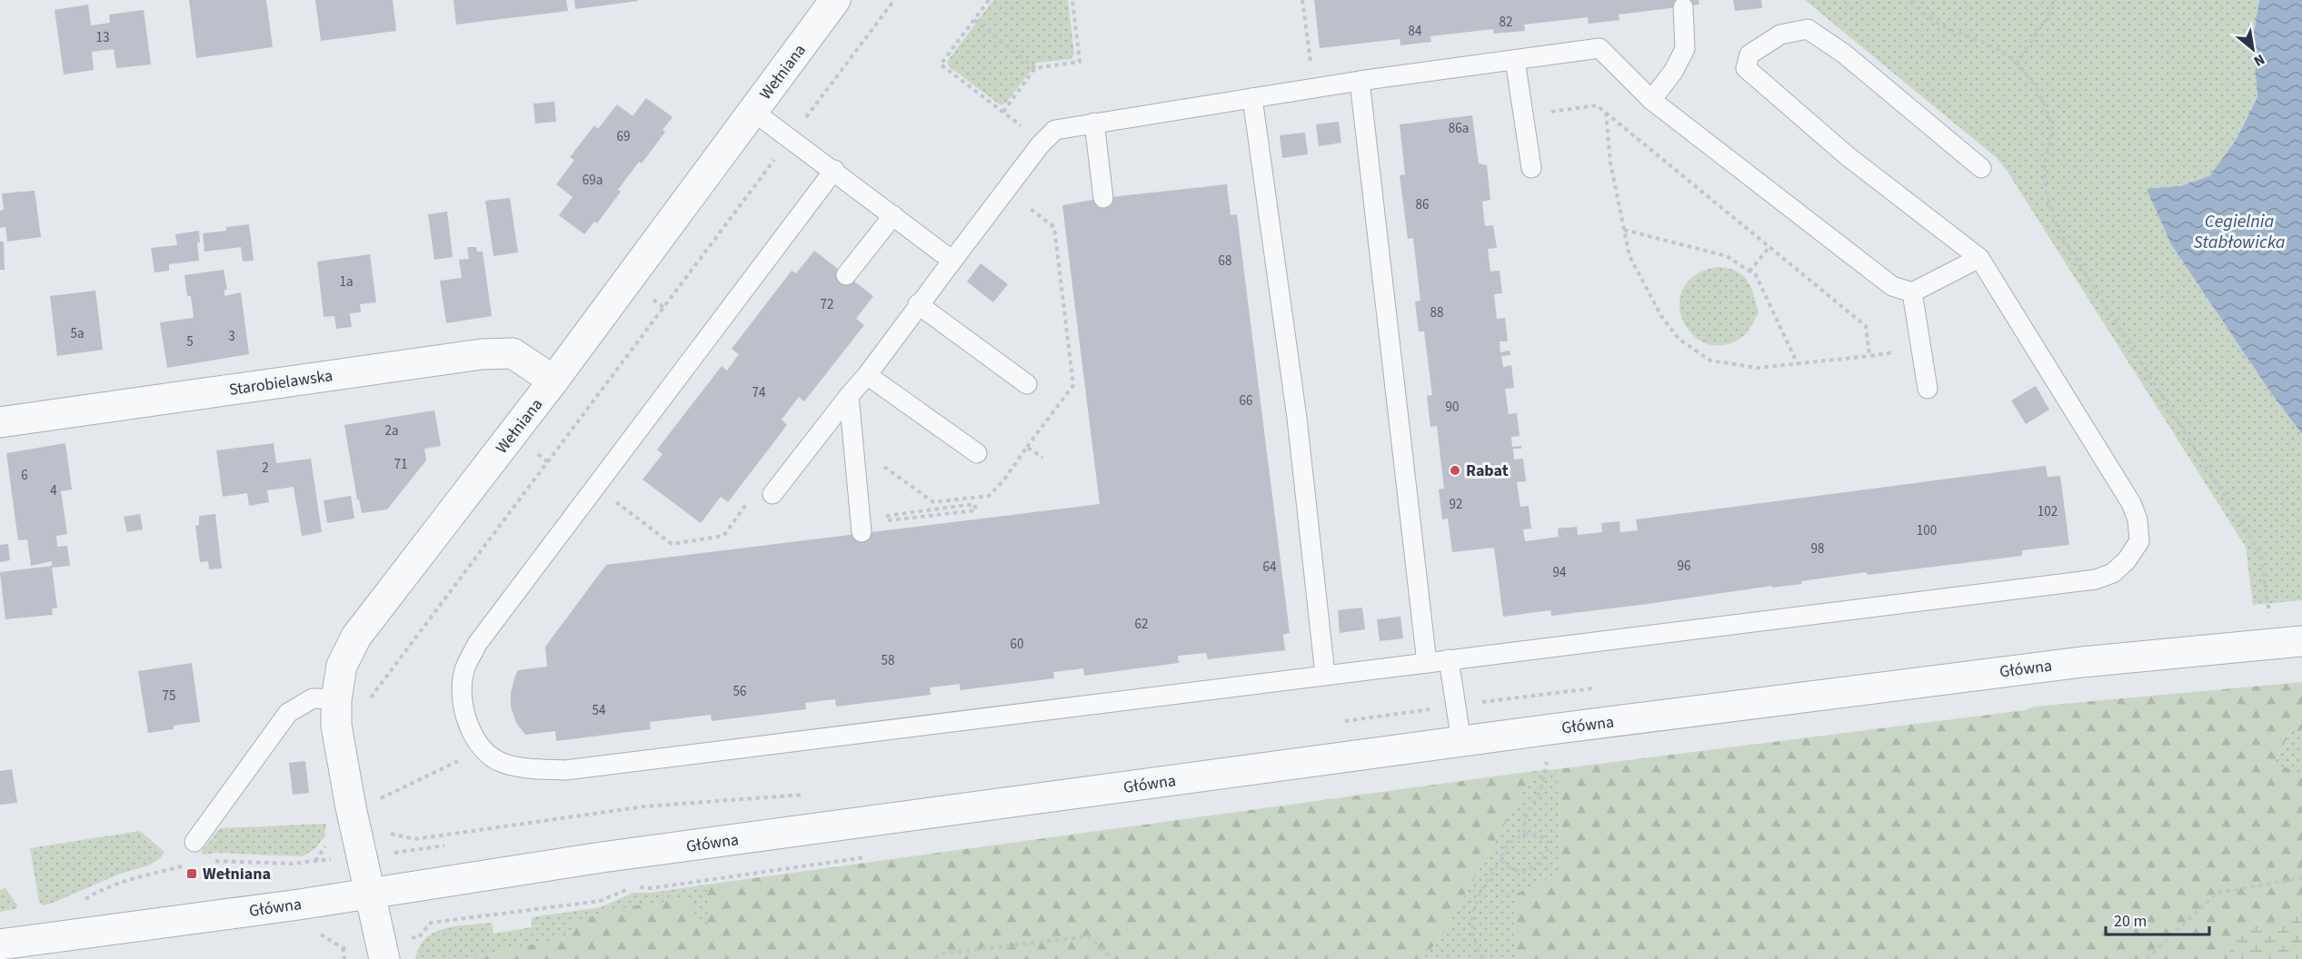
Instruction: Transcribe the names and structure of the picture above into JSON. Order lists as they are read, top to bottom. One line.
{"streets":{"street":["Wełniana","Starobielawska","Główna"]},"crossings":[["Wełniana","Starobielawska"],["Wełniana","Główna"]],"water":["Cegielnia Stabłowicka"],"places":{"other":["Rabat"],"transit":["Wełniana"]},"house_numbers":["82","84","13","86a","69","69a","86","68","1a","72","88","5a","3","5","74","66","90","2a","71","2","6","4","92","102","100","98","96","64","94","62","60","58","56","75","54"],"scale_bar":"20 m","north":"bottom right"}
